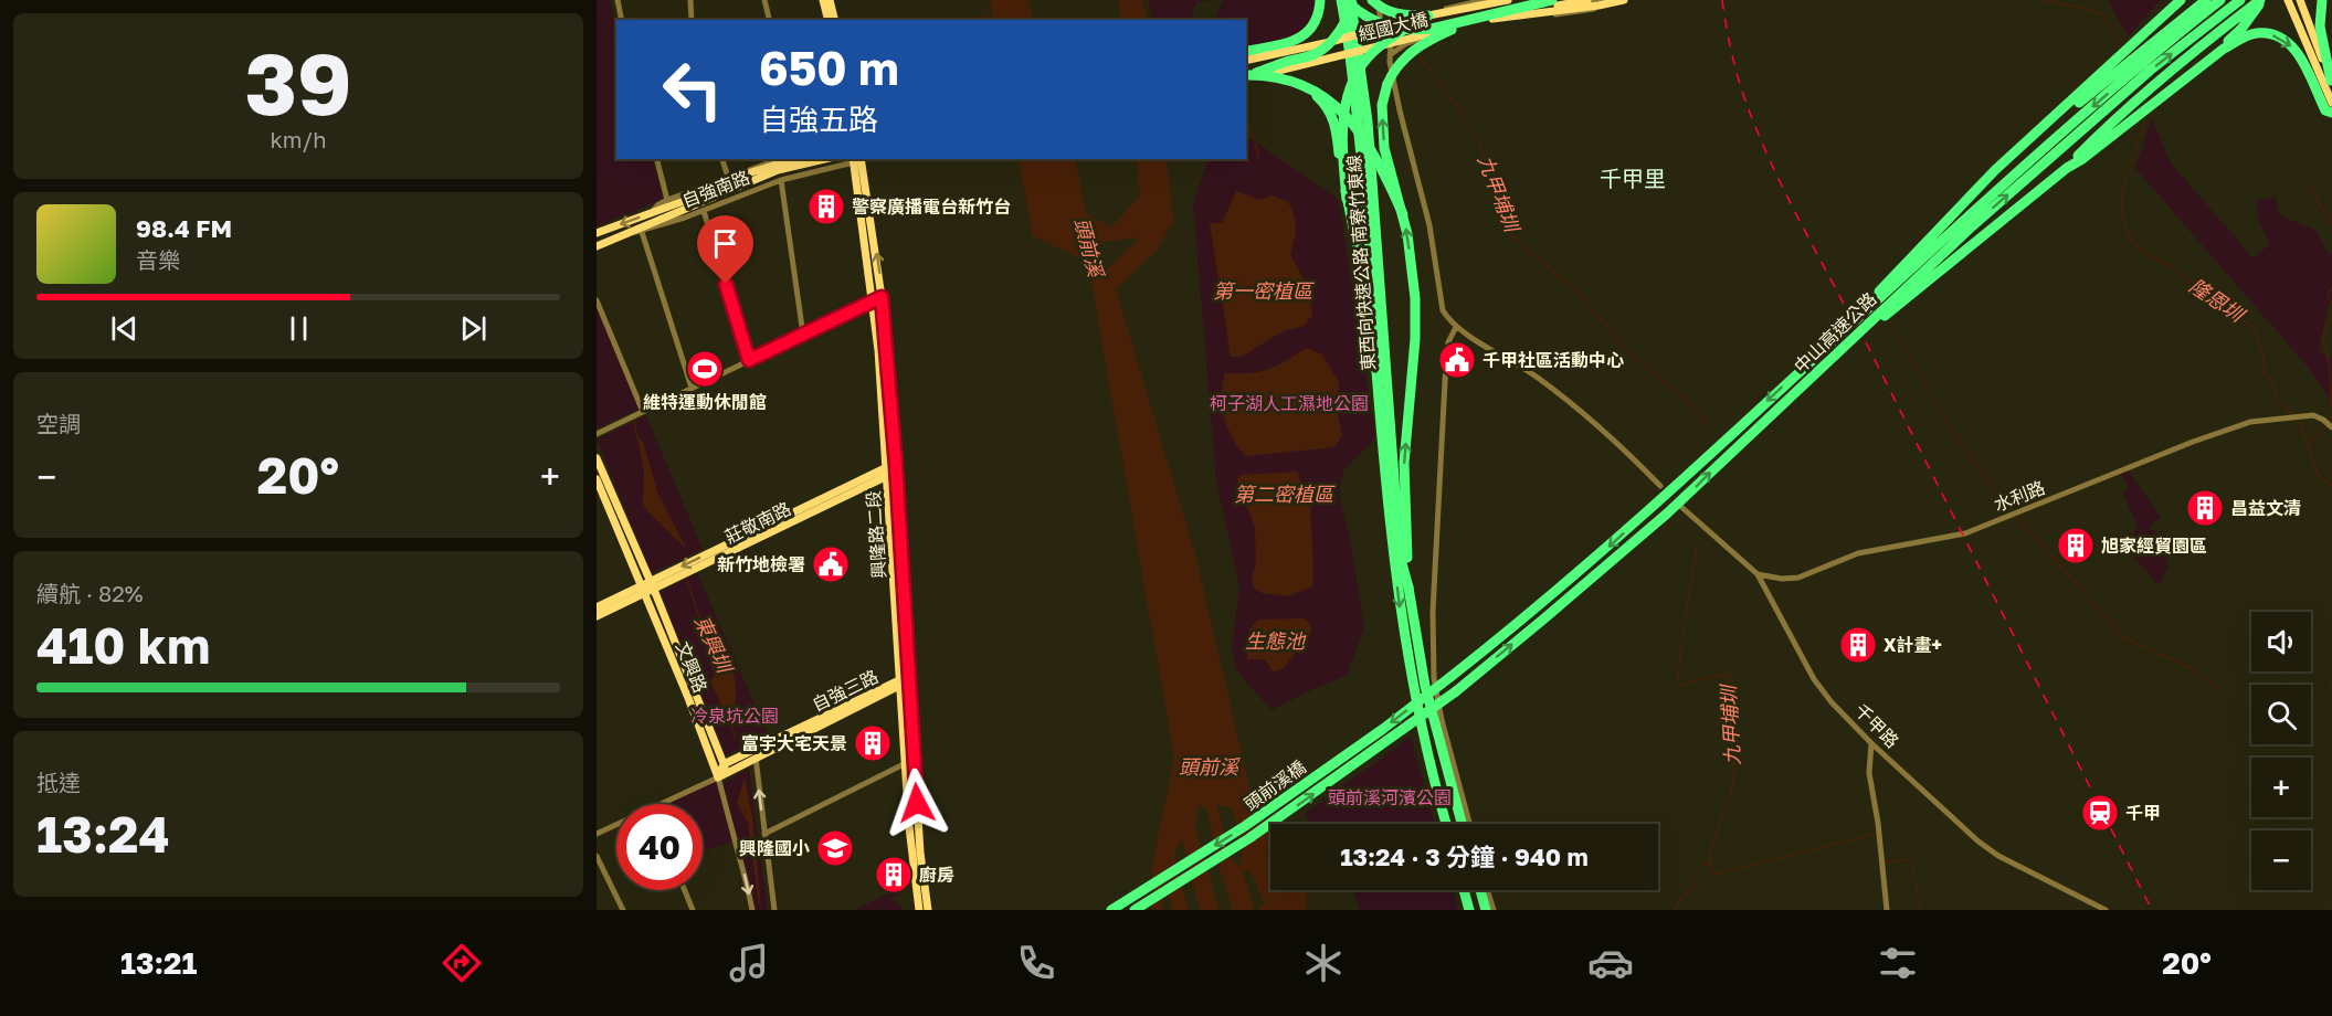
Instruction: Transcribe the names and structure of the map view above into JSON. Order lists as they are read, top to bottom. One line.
{"streets":{"highway":["東西向快速公路 南寮竹東線","中山高速公路","頭前溪橋"],"street":["經國大橋","自強南路","水利路","莊敬南路","興隆路二段","文興路","自強三路","千甲路"]},"crossings":[["自強南路","興隆路二段"],["中山高速公路","頭前溪橋"],["水利路","千甲路"],["莊敬南路","興隆路二段"],["莊敬南路","文興路"],["興隆路二段","自強三路"],["文興路","自強三路"]],"districts":["千甲里"],"water":["九甲埔圳","頭前溪","第一密植區","隆恩圳","第二密植區","生態池","東興圳"],"parks":["柯子湖人工濕地公園","冷泉坑公園","頭前溪河濱公園"],"places":{"building":["警察廣播電台新竹台","昌益文清","旭家經貿園區","X計畫+","富宇大宅天景","廚房"],"public building":["千甲社區活動中心","新竹地檢署"],"sports":["維特運動休閒館"],"station":["千甲"],"school or university":["興隆國小"]},"page":{"tile":[["39","km/h"],"空調",["續航 · 82%","410 km"],["抵達","13:24"]],"turn":["650 m","自強五路"],"song":["98.4 FM","音樂"],"heat":["−","20°","+"],"map_buttons":["+","−"],"limit":"40","trip":"13:24 · 3 分鐘 · 940 m","tabs":["13:21","20°"]}}
